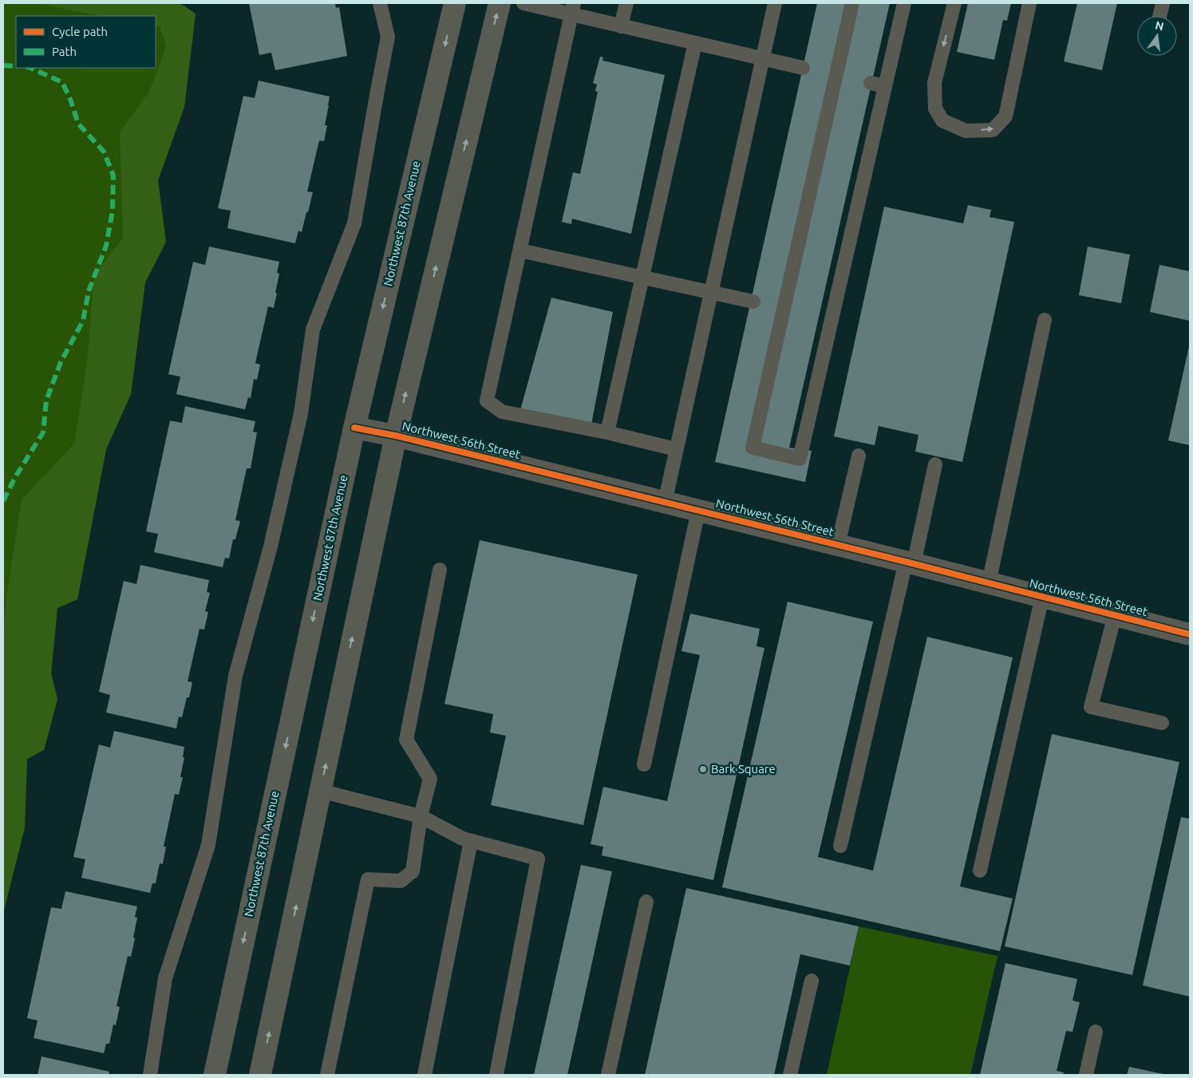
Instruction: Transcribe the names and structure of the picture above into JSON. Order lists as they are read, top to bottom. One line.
{"streets":{"main road":["Northwest 87th Avenue"],"street":["Northwest 56th Street"]},"crossings":[["Northwest 87th Avenue","Northwest 56th Street"]],"places":["Bark Square"],"legend":["Cycle path","Path"],"north":"top"}
